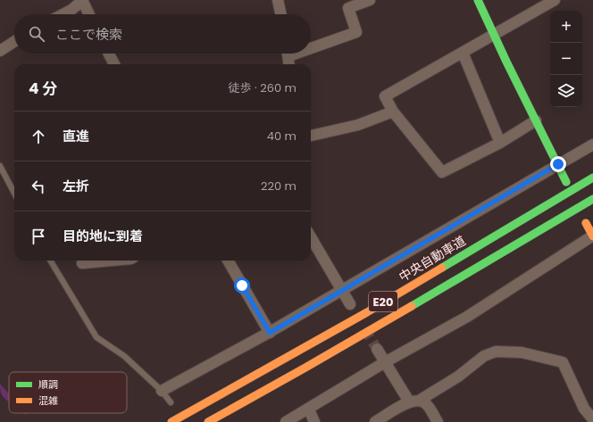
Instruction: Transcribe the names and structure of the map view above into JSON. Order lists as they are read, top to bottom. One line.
{"streets":{"main road":["中央自動車道","E20"]},"legend":["順調","混雑"],"page":{"map_buttons":["+","−"],"search":"ここで検索","heading":["4 分","徒歩 · 260 m"],"list":[["直進","40 m"],["左折","220 m"],"目的地に到着"]}}
